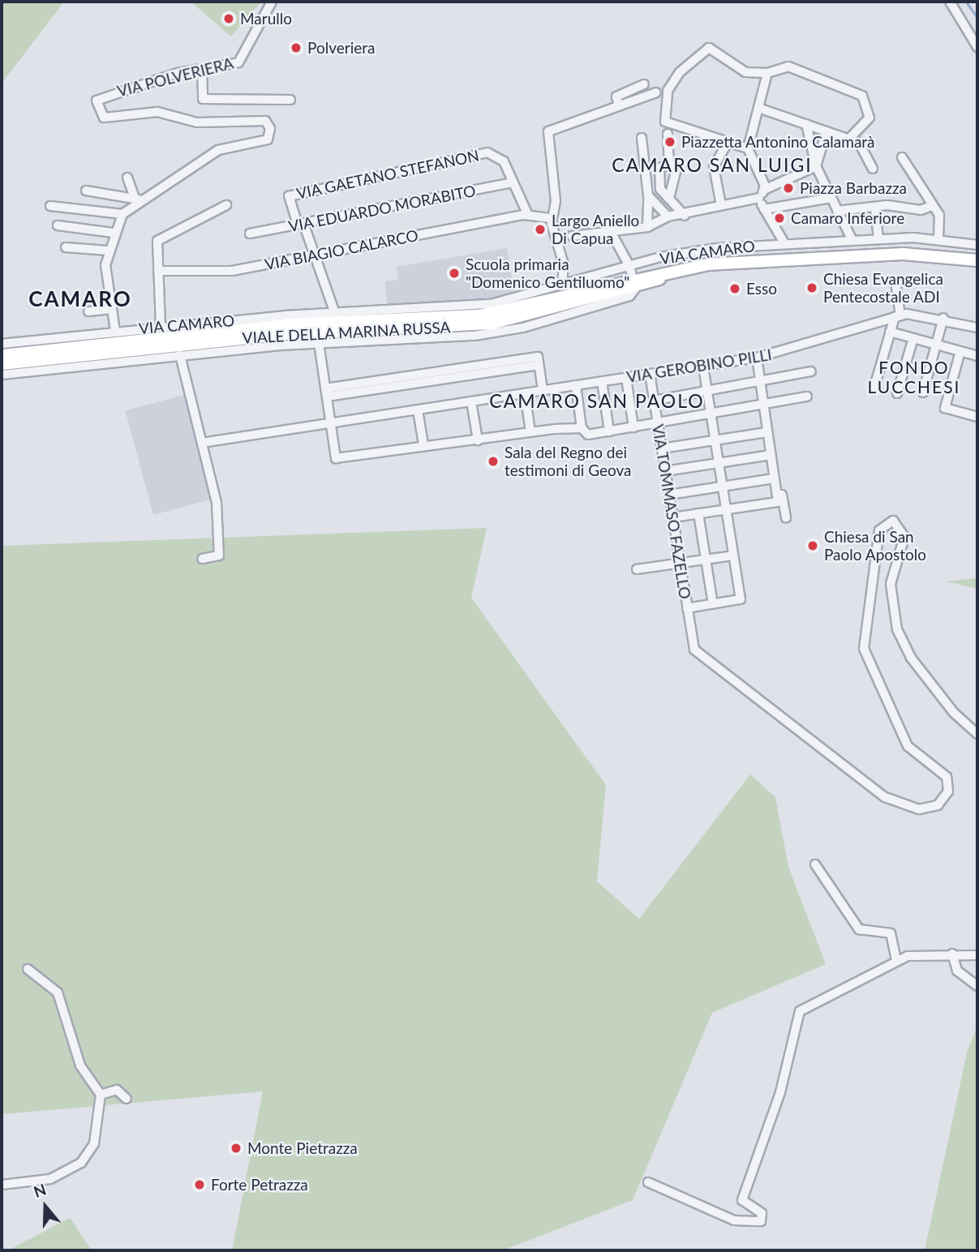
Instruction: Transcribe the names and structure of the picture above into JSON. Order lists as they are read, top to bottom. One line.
{"streets":{"main road":["VIALE DELLA MARINA RUSSA"],"street":["VIA POLVERIERA","VIA GAETANO STEFANON","VIA EDUARDO MORABITO","VIA BIAGIO CALARCO","VIA CAMARO","VIA GEROBINO PILLI","VIA TOMMASO FAZELLO"]},"crossings":[["VIA POLVERIERA","VIA CAMARO"],["VIA GAETANO STEFANON","VIA EDUARDO MORABITO"],["VIA CAMARO","VIALE DELLA MARINA RUSSA"],["VIA GEROBINO PILLI","VIA TOMMASO FAZELLO"]],"districts":["CAMARO SAN LUIGI","CAMARO","FONDO LUCCHESI","CAMARO SAN PAOLO"],"places":["Marullo","Polveriera","Piazzetta Antonino Calamarà","Piazza Barbazza","Camaro Inferiore","Largo Aniello Di Capua","Scuola primaria \"Domenico Gentiluomo\"","Chiesa Evangelica Pentecostale ADI","Esso","Sala del Regno dei testimoni di Geova","Chiesa di San Paolo Apostolo","Monte Pietrazza","Forte Petrazza"],"north":"top"}
